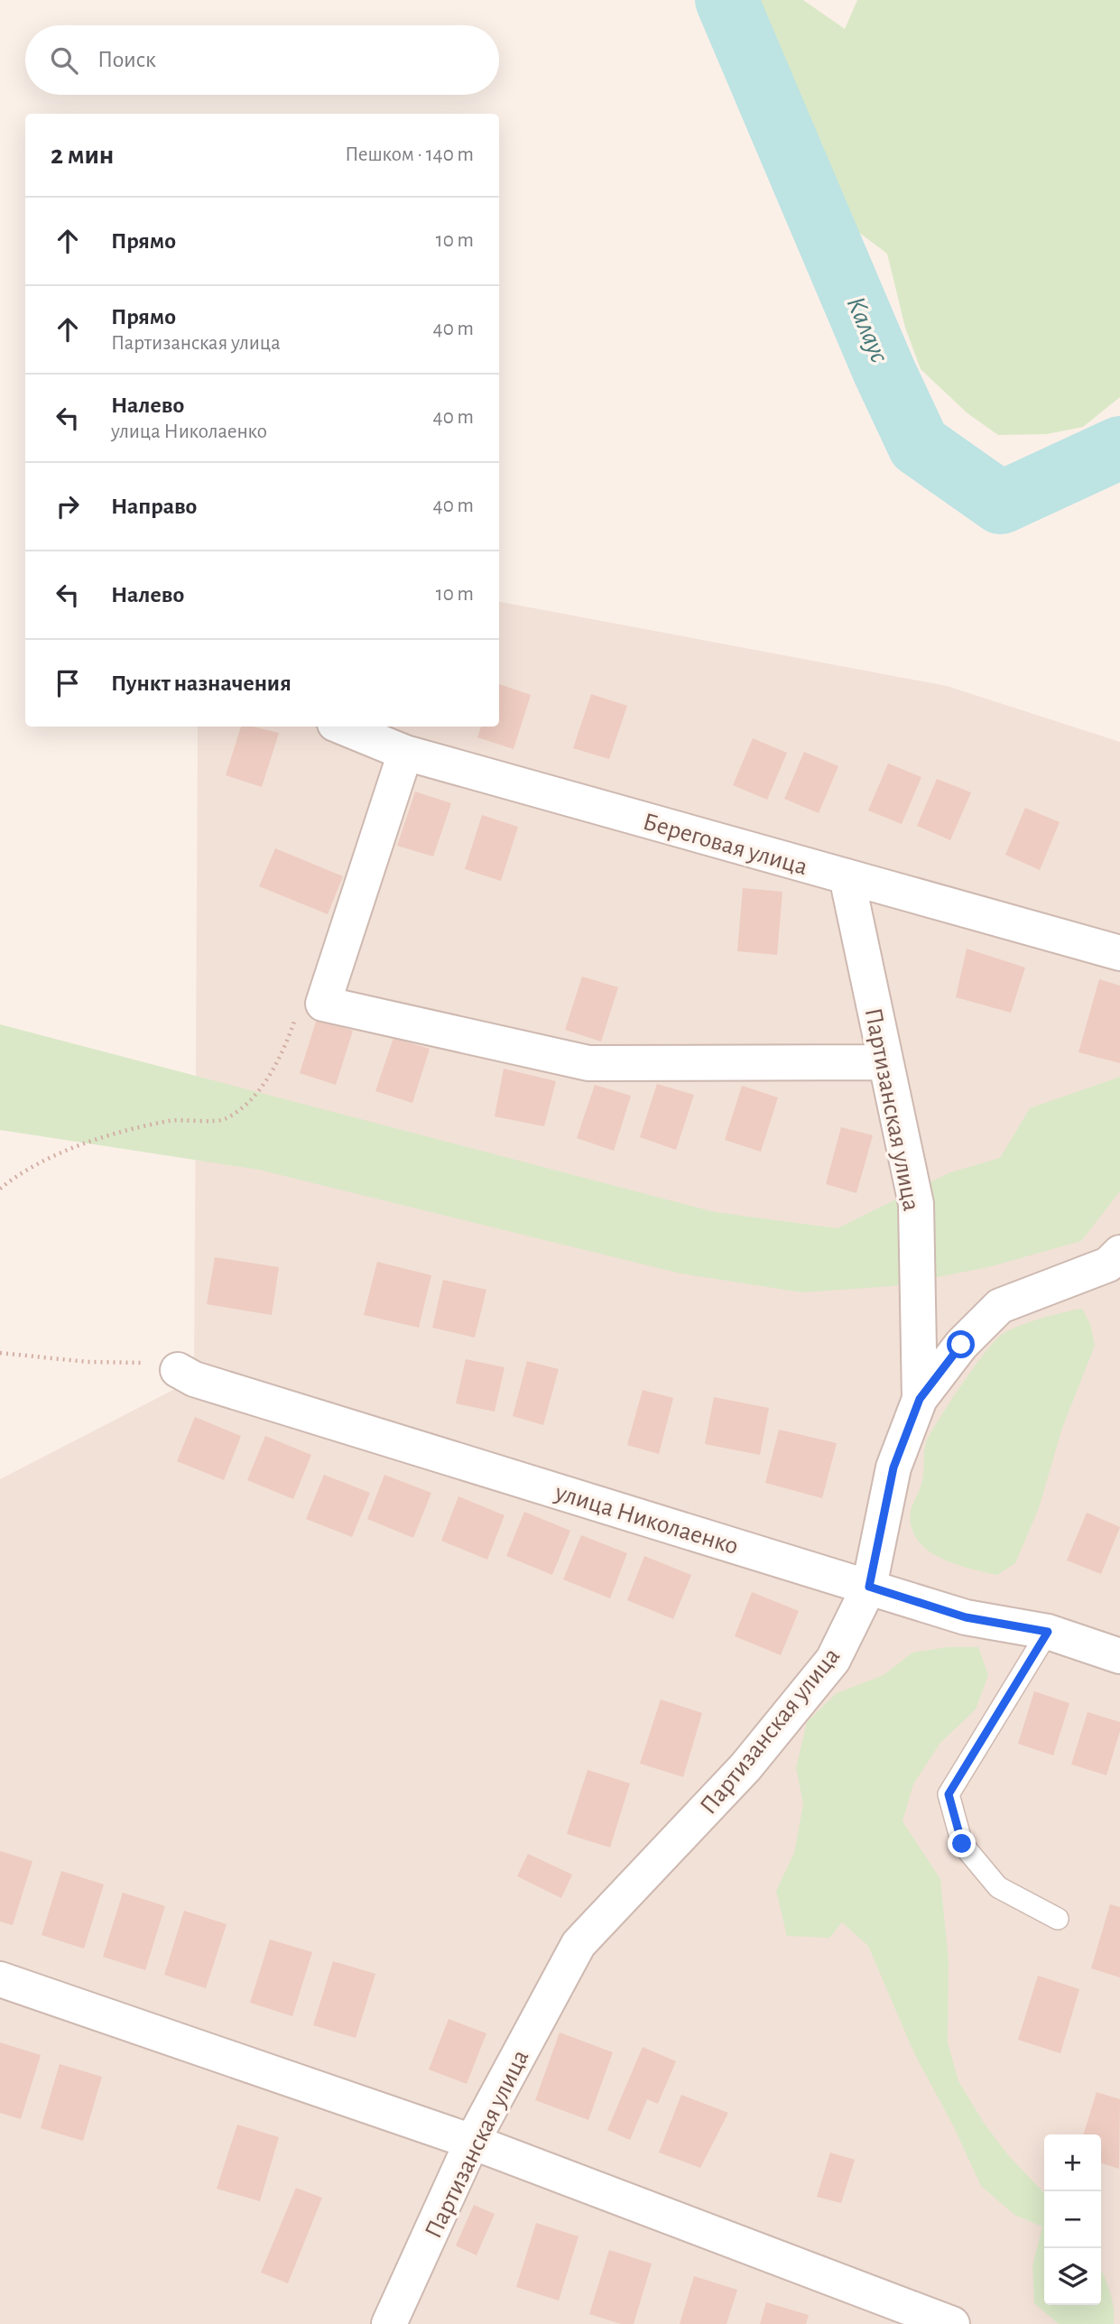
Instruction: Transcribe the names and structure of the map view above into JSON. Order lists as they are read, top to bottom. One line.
{"streets":{"street":["Береговая улица","Партизанская улица","улица Николаенко"]},"crossings":[["Береговая улица","Партизанская улица"],["Партизанская улица","улица Николаенко"]],"water":["Калаус"],"page":{"search":"Поиск","heading":["2 мин","Пешком · 140 m"],"list":[["Прямо","10 m"],["Прямо","Партизанская улица","40 m"],["Налево","улица Николаенко","40 m"],["Направо","40 m"],["Налево","10 m"],"Пункт назначения"],"map_buttons":["+","−"]}}
